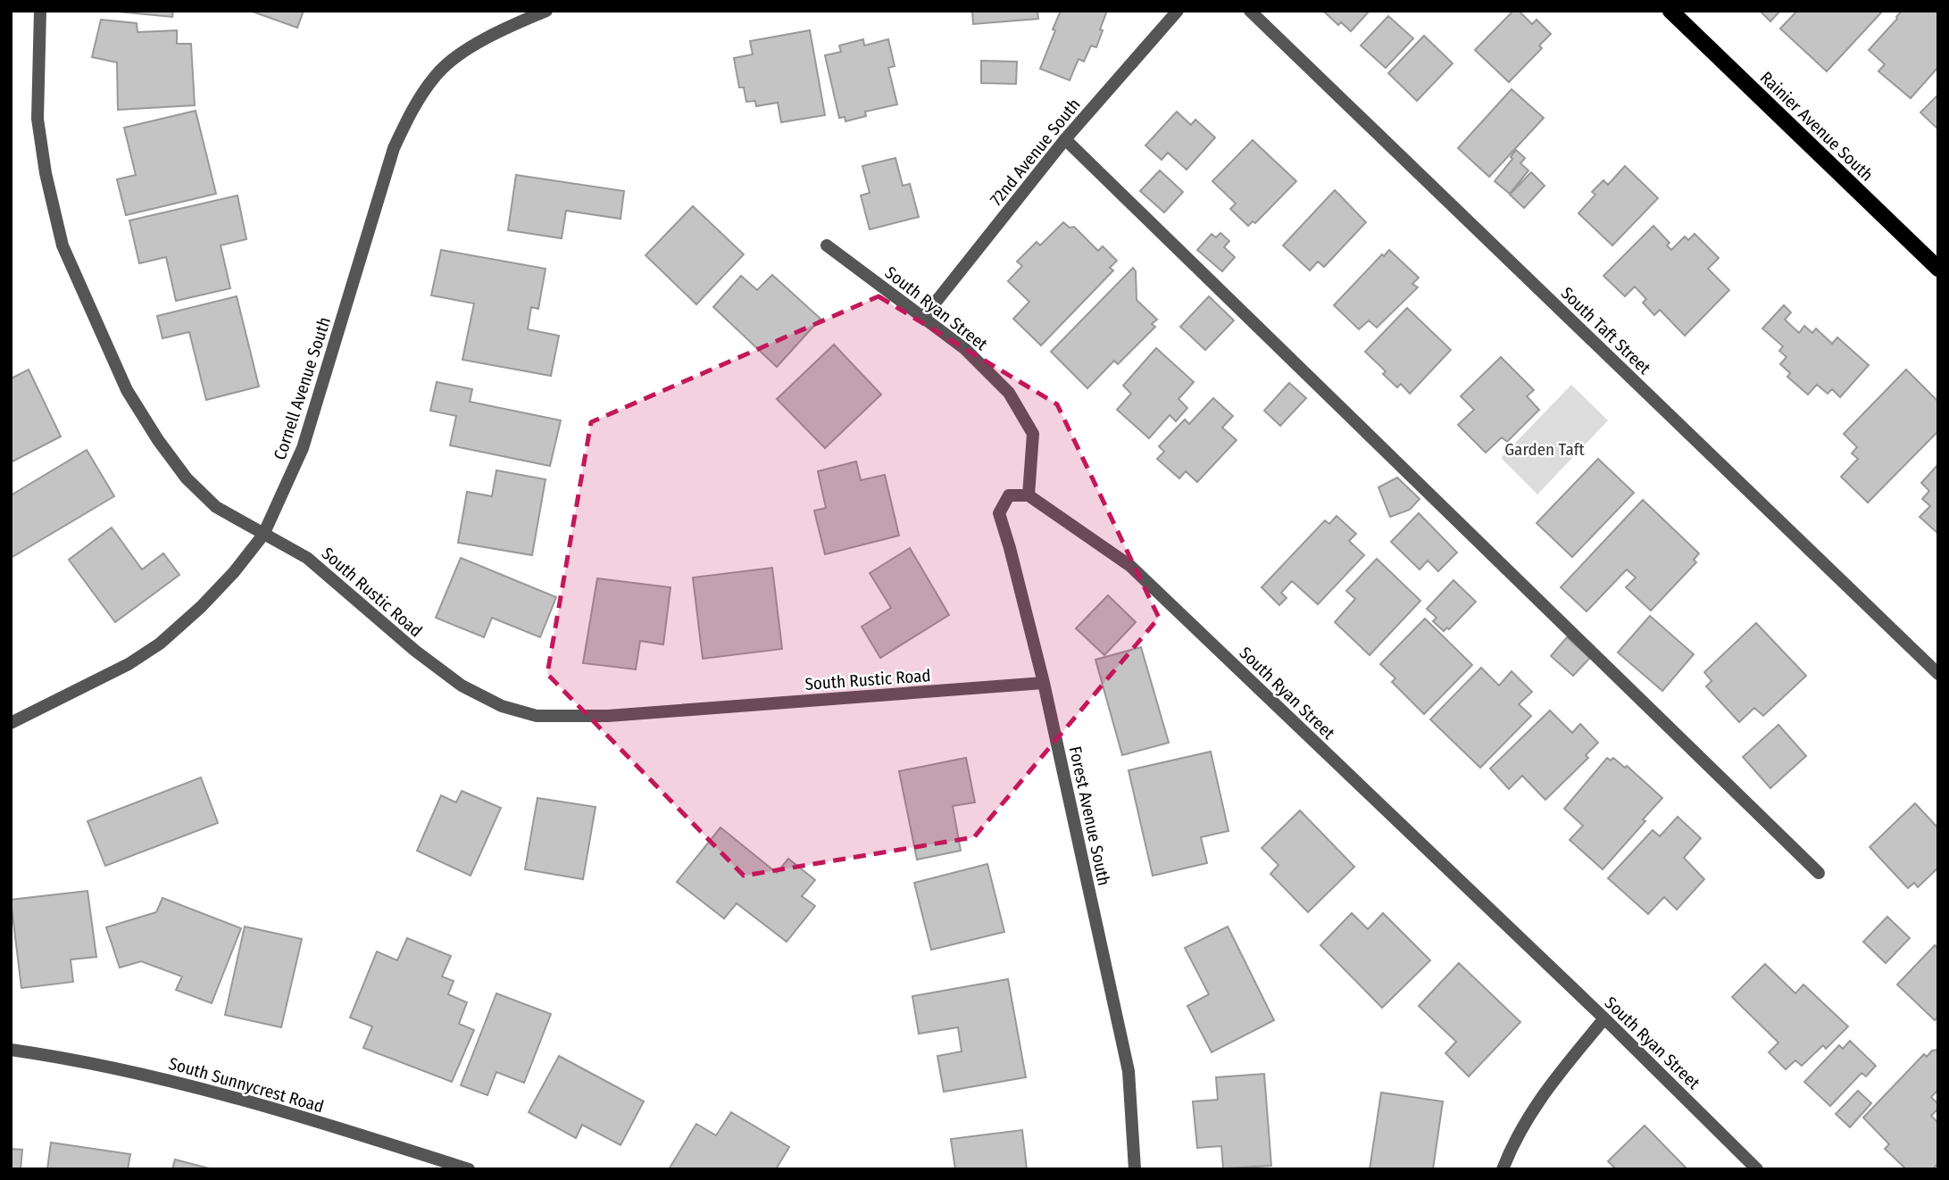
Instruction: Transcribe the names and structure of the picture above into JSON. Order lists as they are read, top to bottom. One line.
{"streets":{"main road":["Rainier Avenue South"],"street":["72nd Avenue South","South Ryan Street","South Taft Street","Cornell Avenue South","South Rustic Road","Forest Avenue South","South Sunnycrest Road"]},"crossings":[["72nd Avenue South","South Ryan Street"],["South Ryan Street","Forest Avenue South"],["Cornell Avenue South","South Rustic Road"],["South Rustic Road","Forest Avenue South"]],"parks":["Garden Taft"]}
